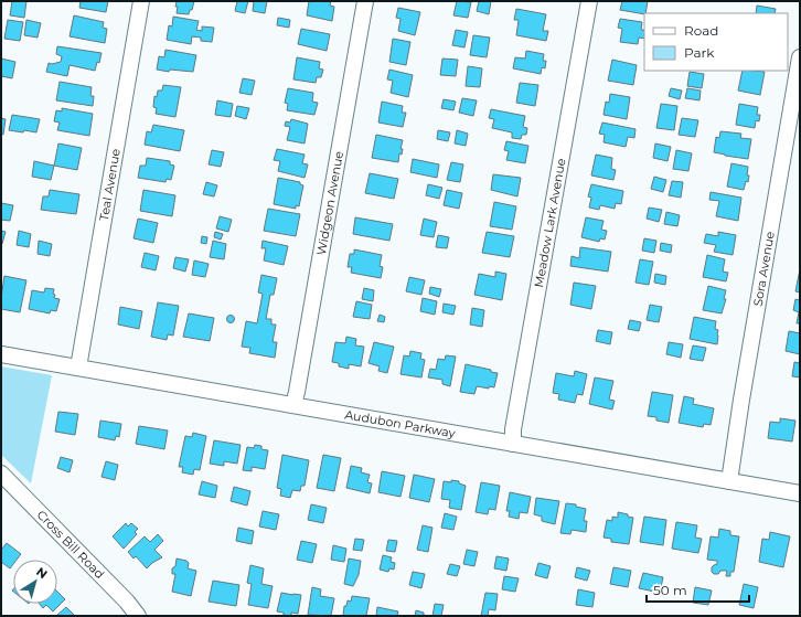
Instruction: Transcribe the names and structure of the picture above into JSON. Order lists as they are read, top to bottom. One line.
{"streets":{"street":["Teal Avenue","Widgeon Avenue","Meadow Lark Avenue","Sora Avenue","Audubon Parkway","Cross Bill Road"]},"crossings":[["Teal Avenue","Audubon Parkway"],["Widgeon Avenue","Audubon Parkway"],["Meadow Lark Avenue","Audubon Parkway"],["Sora Avenue","Audubon Parkway"]],"legend":["Road","Park"],"scale_bar":"50 m","north":"top right"}
